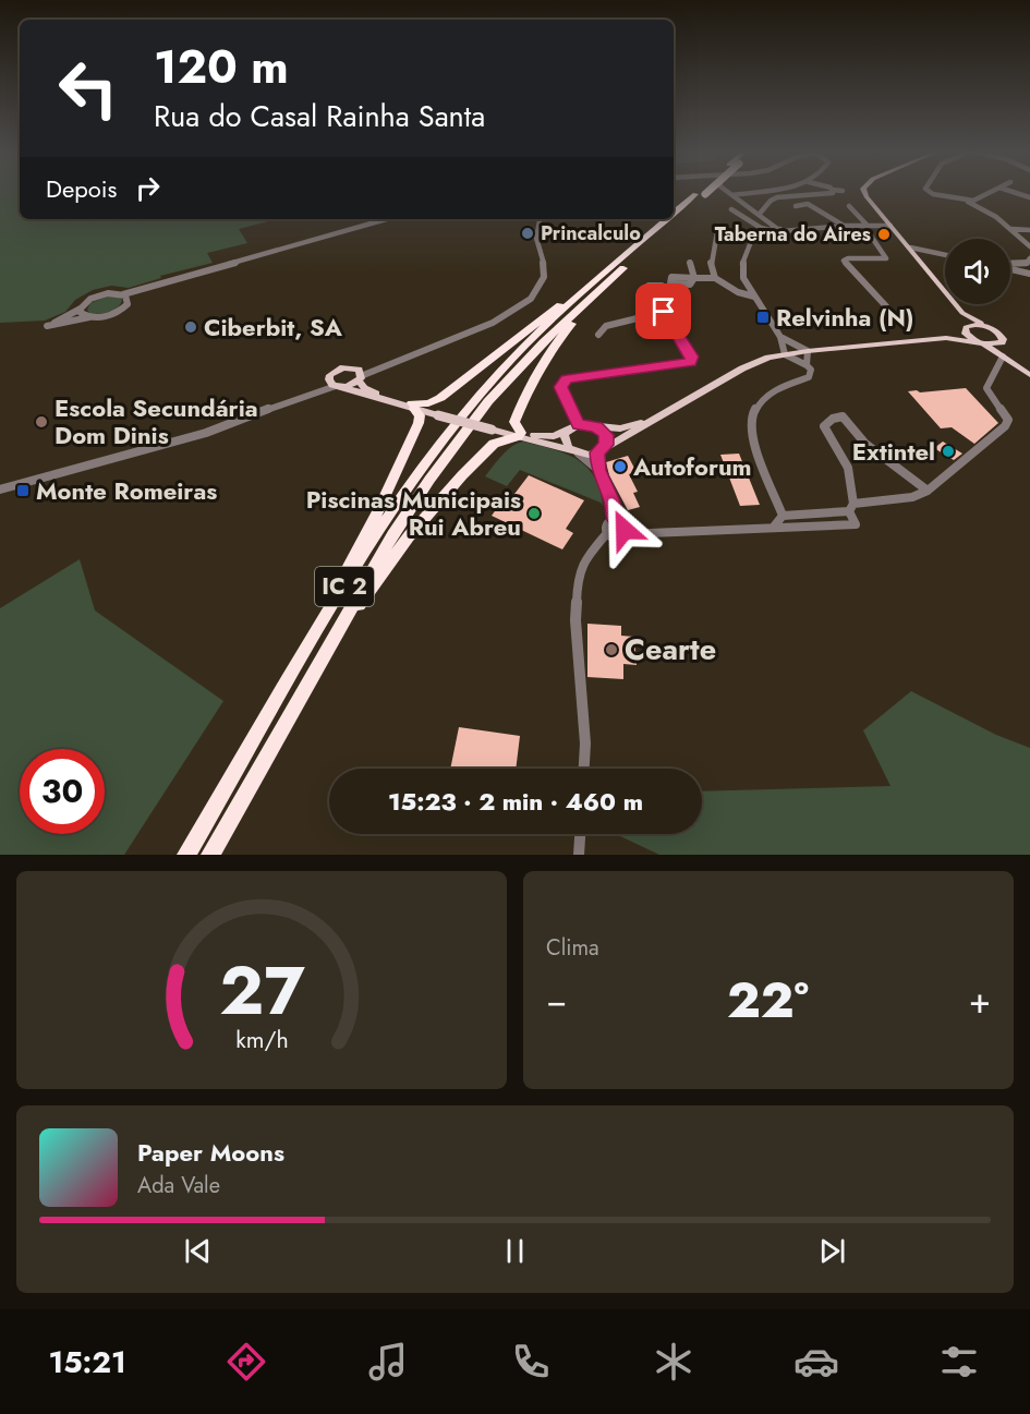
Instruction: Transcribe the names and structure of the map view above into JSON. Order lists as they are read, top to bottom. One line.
{"streets":{"highway":["IC 2"]},"places":{"other":["Princalculo","Taberna do Aires","Ciberbit, SA","Escola Secundária Dom Dinis","Extintel","Autoforum","Piscinas Municipais Rui Abreu","Cearte"],"transit":["Relvinha (N)","Monte Romeiras"]},"page":{"turn":["120 m","Rua do Casal Rainha Santa"],"then":"Depois","limit":"30","trip":"15:23 · 2 min · 460 m","tile":"Clima","heat":["−","22°","+"],"song":["Paper Moons","Ada Vale"],"tabs":"15:21","gauge":["27","km/h"]}}
